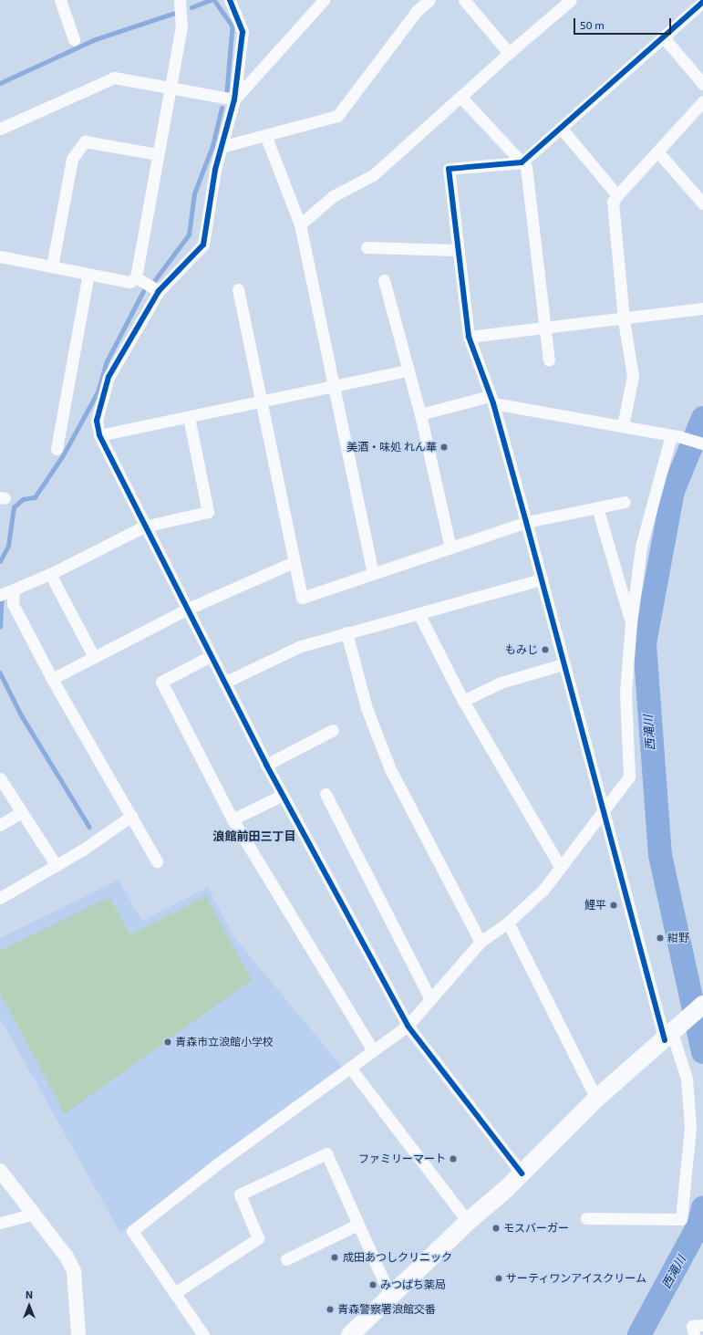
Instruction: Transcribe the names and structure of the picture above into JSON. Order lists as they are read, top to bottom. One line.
{"districts":["浪館前田三丁目"],"water":["西滝川"],"places":["美酒・味処 れん華","もみじ","鯉平","紺野","青森市立浪館小学校","ファミリーマート","モスバーガー","成田あつしクリニック","サーティワンアイスクリーム","みつばち薬局","青森警察署浪館交番"],"scale_bar":"50 m","north":"top"}
